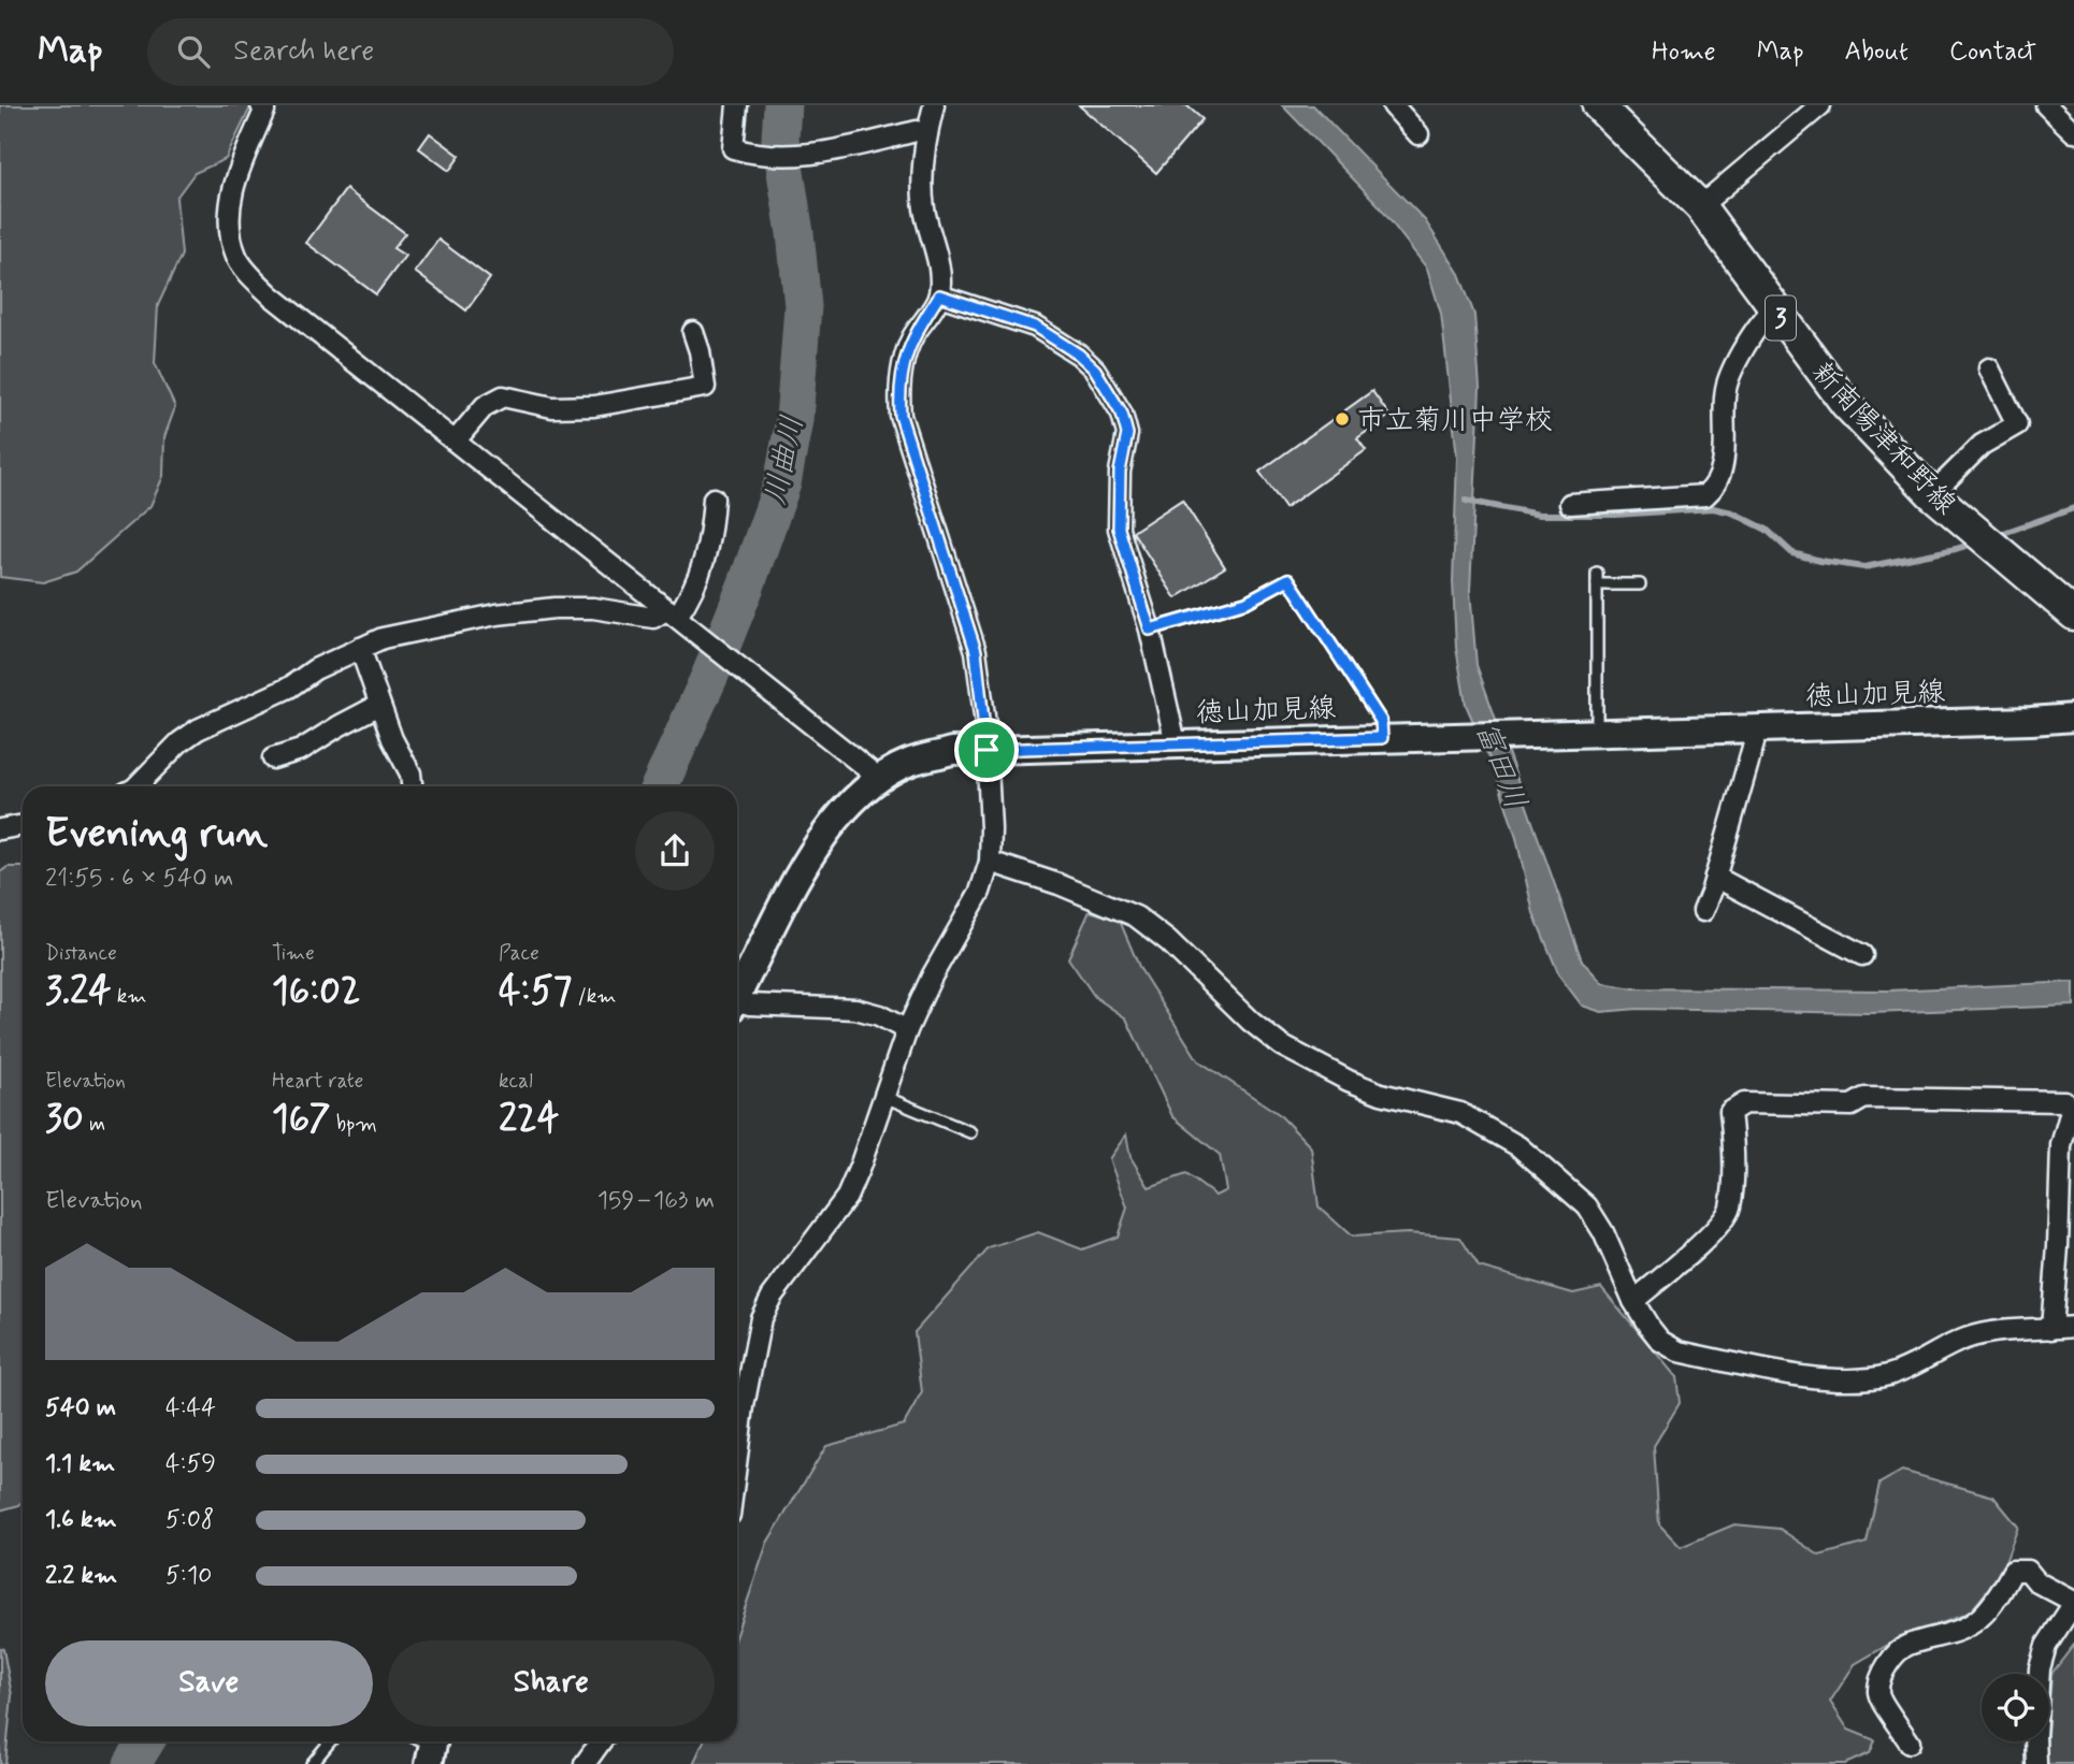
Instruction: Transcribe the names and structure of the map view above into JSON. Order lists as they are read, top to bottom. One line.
{"streets":{"main road":["3","新南陽津和野線"],"street":["徳山加見線"]},"water":["川曲川","富田川"],"places":["市立菊川中学校"],"page":{"header":"Map","search":"Search here","nav":["Home","Map","About","Contact"],"heading":["Evening run","21:55 · 6 × 540 m"],"stats":[["Distance","3.24 km"],["Time","16:02"],["Pace","4:57 /km"],["Elevation","30 m"],["Heart rate","167 bpm"],["kcal","224"]],"chart":["Elevation","159–163 m"],"list":[{"name":"540 m","note":"4:44"},{"name":"1.1 km","note":"4:59"},{"name":"1.6 km","note":"5:08"},{"name":"2.2 km","note":"5:10"}],"buttons":["Save","Share"]}}
